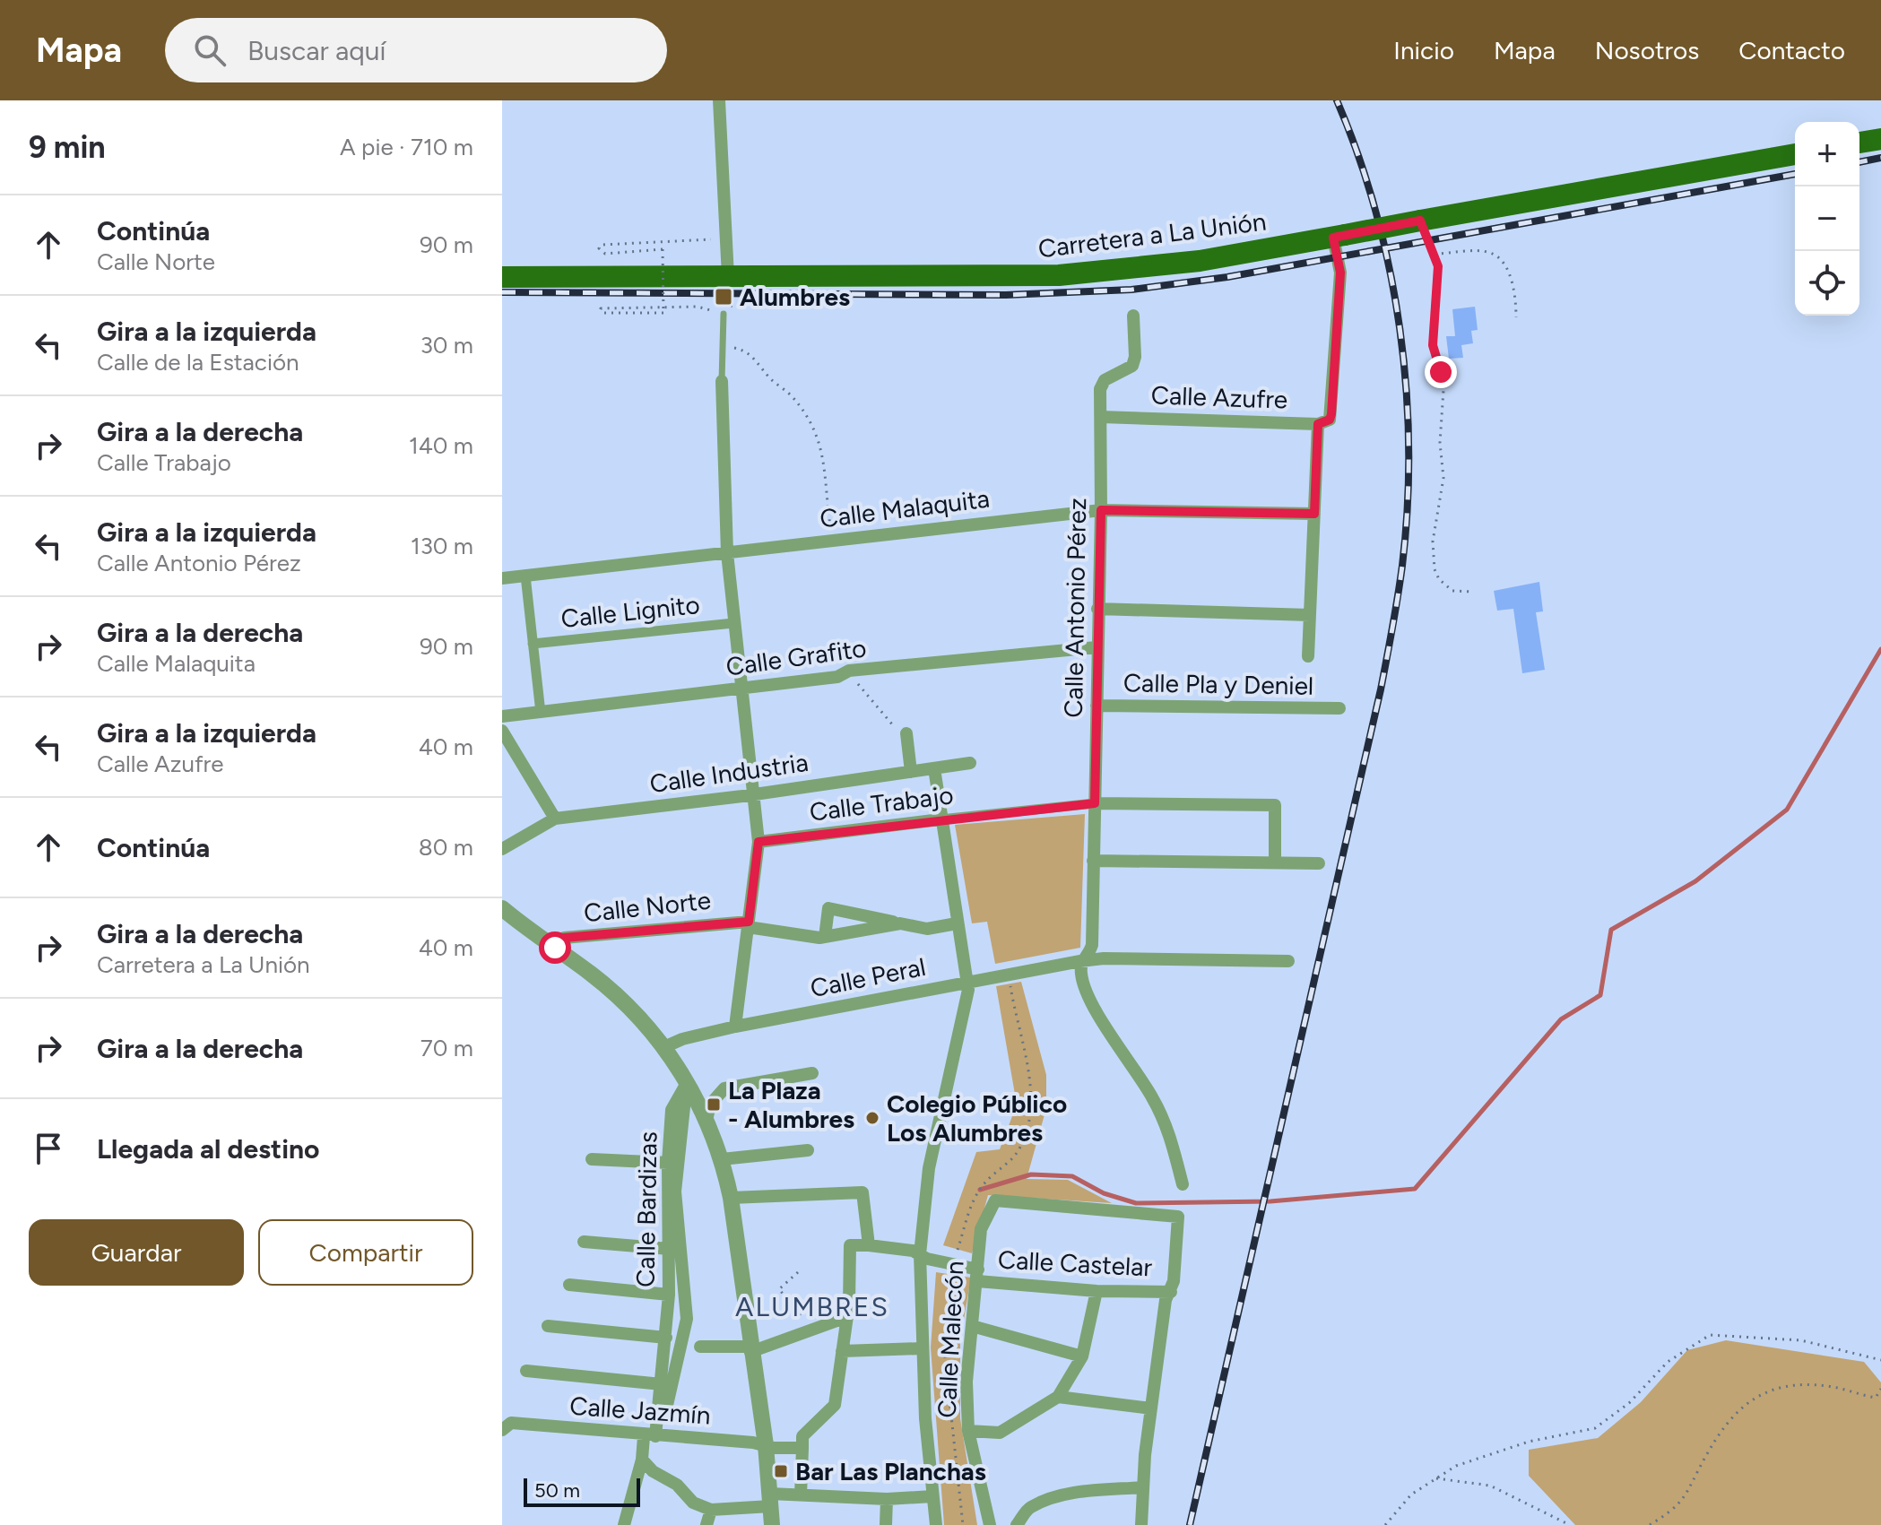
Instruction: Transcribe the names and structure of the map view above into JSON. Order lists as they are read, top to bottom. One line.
{"streets":{"main road":["Carretera a La Unión"],"street":["Calle Azufre","Calle Malaquita","Calle Antonio Pérez","Calle Lignito","Calle Grafito","Calle Pla y Deniel","Calle Industria","Calle Trabajo","Calle Norte","Calle Peral","Calle Bardizas","Calle Castelar","Calle Malecón","Calle Jazmín"]},"crossings":[["Calle Azufre","Calle Malaquita"],["Calle Azufre","Calle Antonio Pérez"],["Calle Malaquita","Calle Antonio Pérez"],["Calle Antonio Pérez","Calle Grafito"],["Calle Antonio Pérez","Calle Pla y Deniel"],["Calle Antonio Pérez","Calle Trabajo"],["Calle Antonio Pérez","Calle Peral"],["Calle Peral","Calle Malecón"],["Calle Bardizas","Calle Jazmín"],["Calle Castelar","Calle Malecón"]],"districts":["ALUMBRES"],"places":{"transit":["Alumbres","La Plaza - Alumbres","Bar Las Planchas"],"other":["Colegio Público Los Alumbres"]},"scale_bar":"50 m","page":{"header":"Mapa","search":"Buscar aquí","nav":["Inicio","Mapa","Nosotros","Contacto"],"heading":["9 min","A pie · 710 m"],"map_buttons":["+","−"],"list":[["Continúa","Calle Norte","90 m"],["Gira a la izquierda","Calle de la Estación","30 m"],["Gira a la derecha","Calle Trabajo","140 m"],["Gira a la izquierda","Calle Antonio Pérez","130 m"],["Gira a la derecha","Calle Malaquita","90 m"],["Gira a la izquierda","Calle Azufre","40 m"],["Continúa","80 m"],["Gira a la derecha","Carretera a La Unión","40 m"],["Gira a la derecha","70 m"],"Llegada al destino"],"buttons":["Guardar","Compartir"],"scale":"50 m"}}
